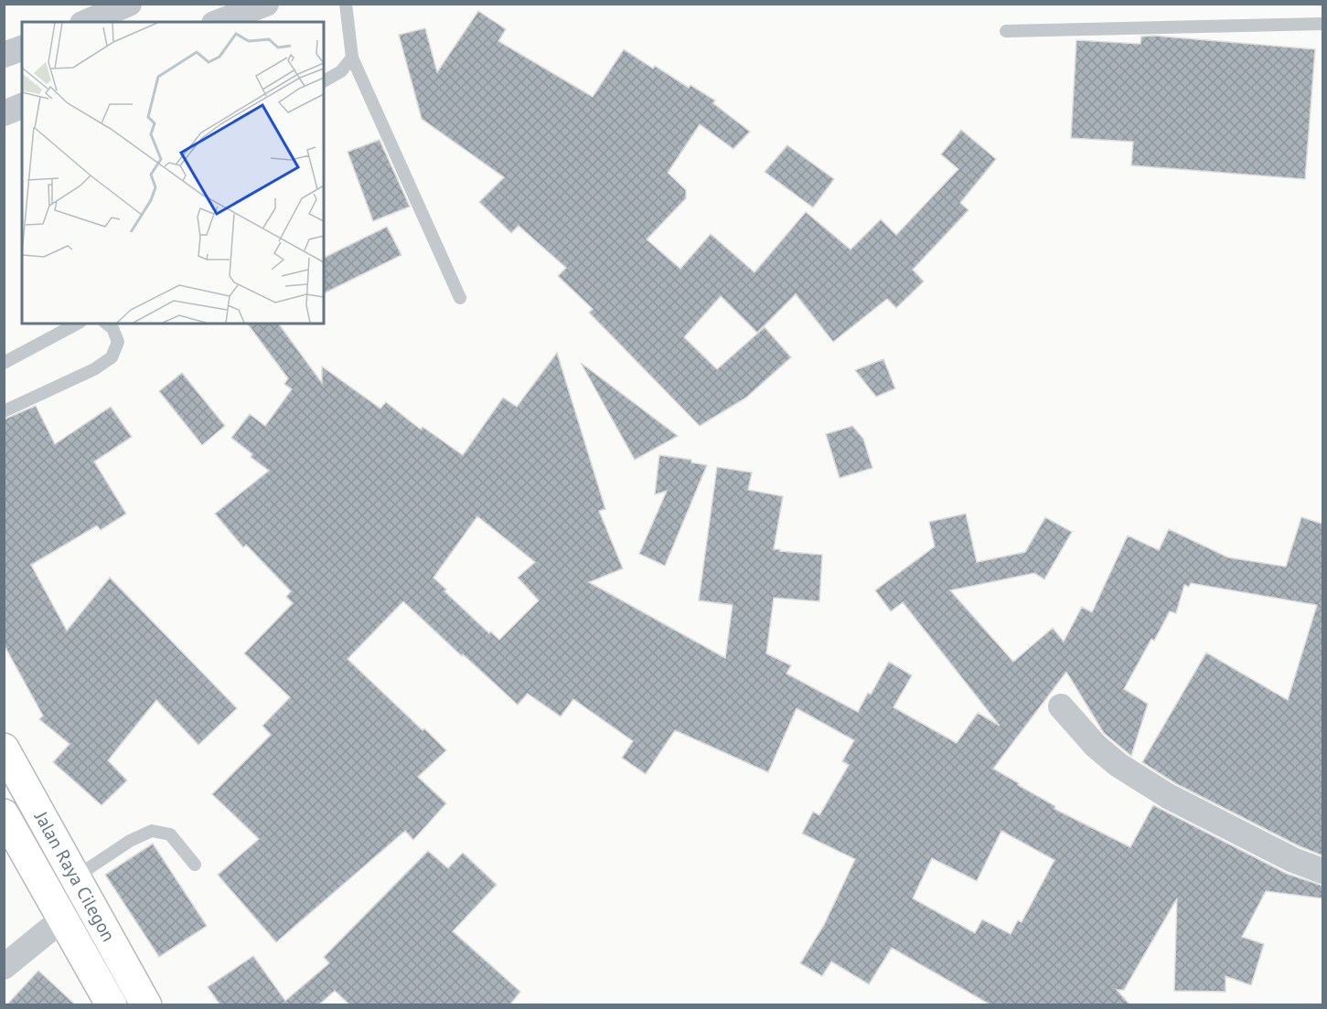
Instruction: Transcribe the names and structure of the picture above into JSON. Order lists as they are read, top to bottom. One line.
{"streets":{"highway":["Jalan Raya Cilegon"]}}
